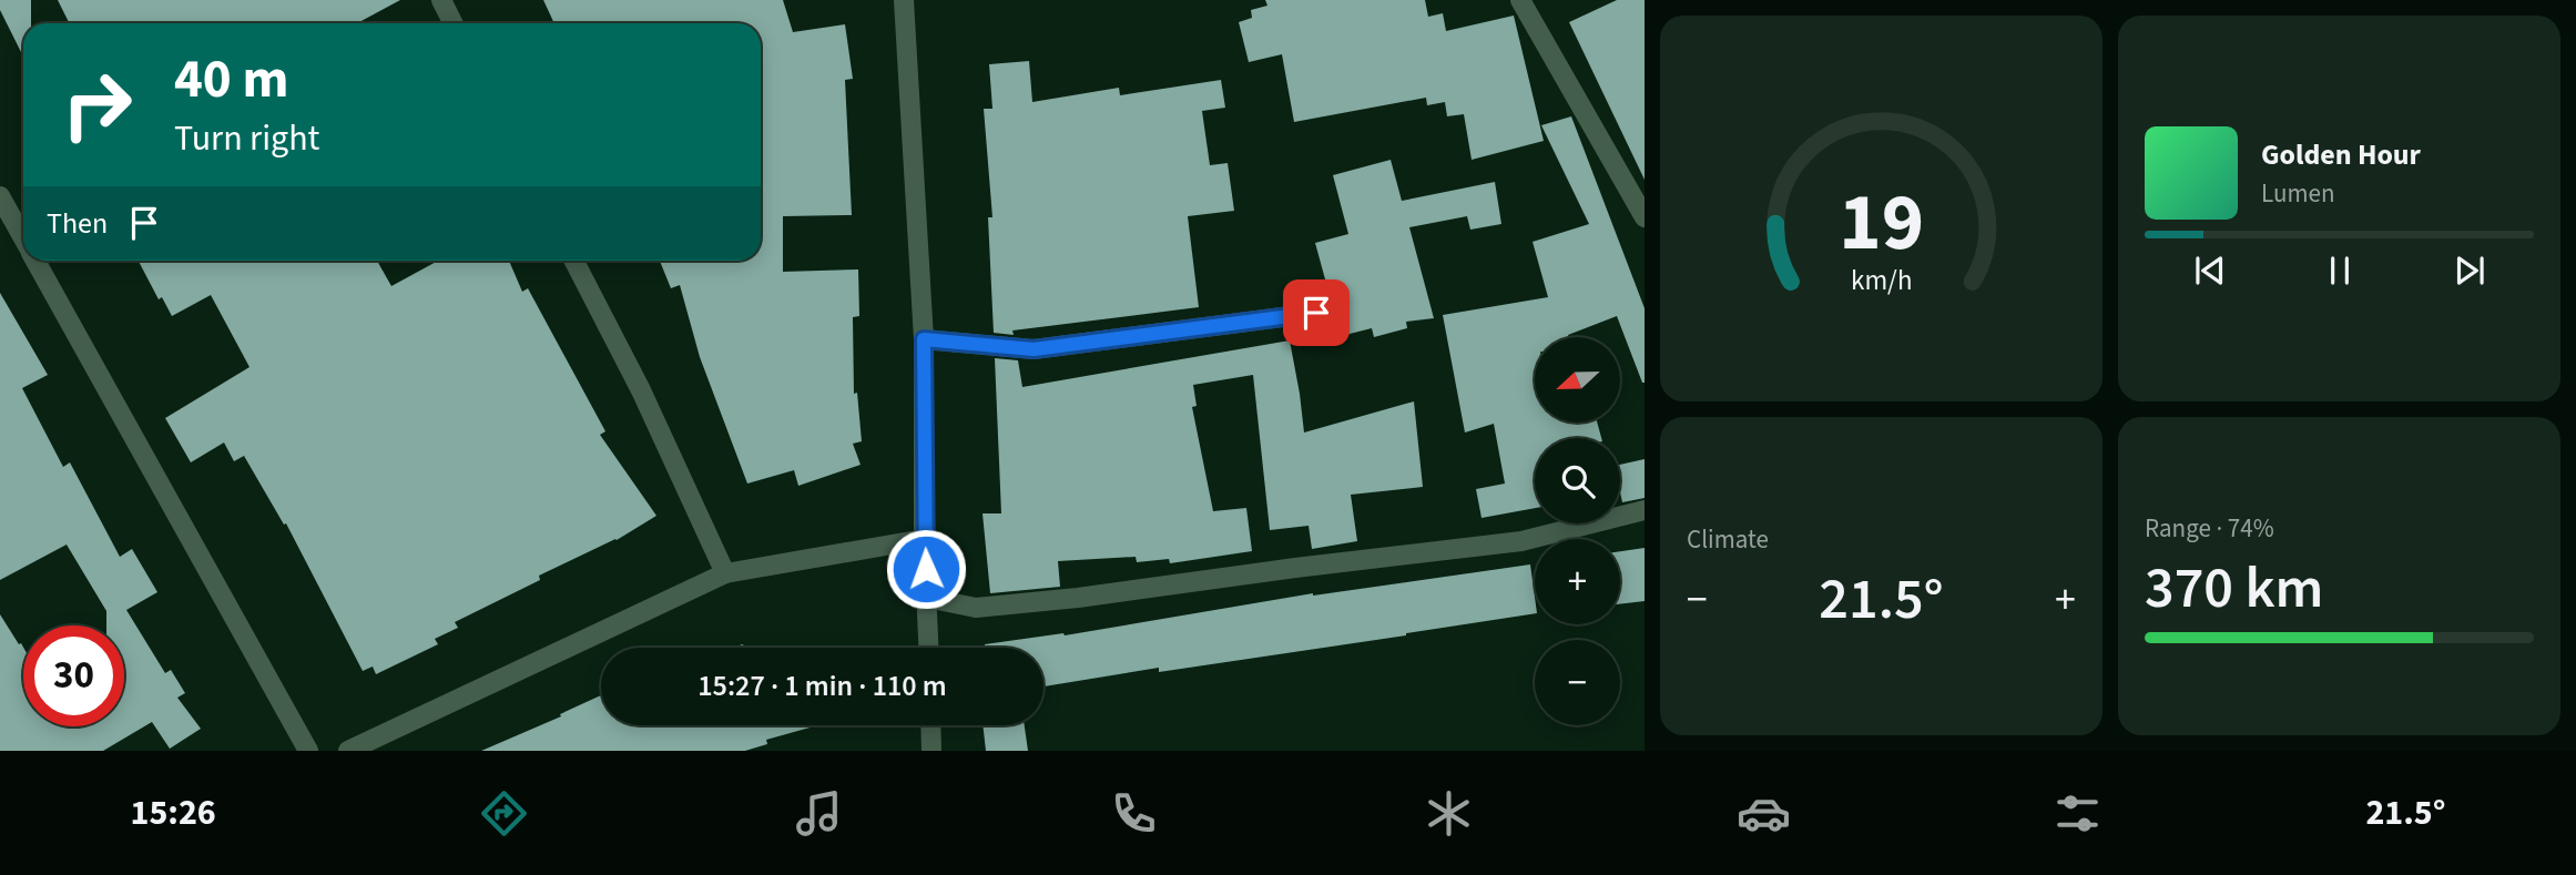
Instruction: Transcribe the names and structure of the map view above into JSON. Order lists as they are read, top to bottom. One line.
{"north":"left","page":{"turn":["40 m","Turn right"],"song":["Golden Hour","Lumen"],"then":"Then","map_buttons":["+","−"],"tile":["Climate",["Range · 74%","370 km"]],"heat":["−","21.5°","+"],"limit":"30","trip":"15:27 · 1 min · 110 m","tabs":["15:26","21.5°"],"gauge":["19","km/h"]}}
